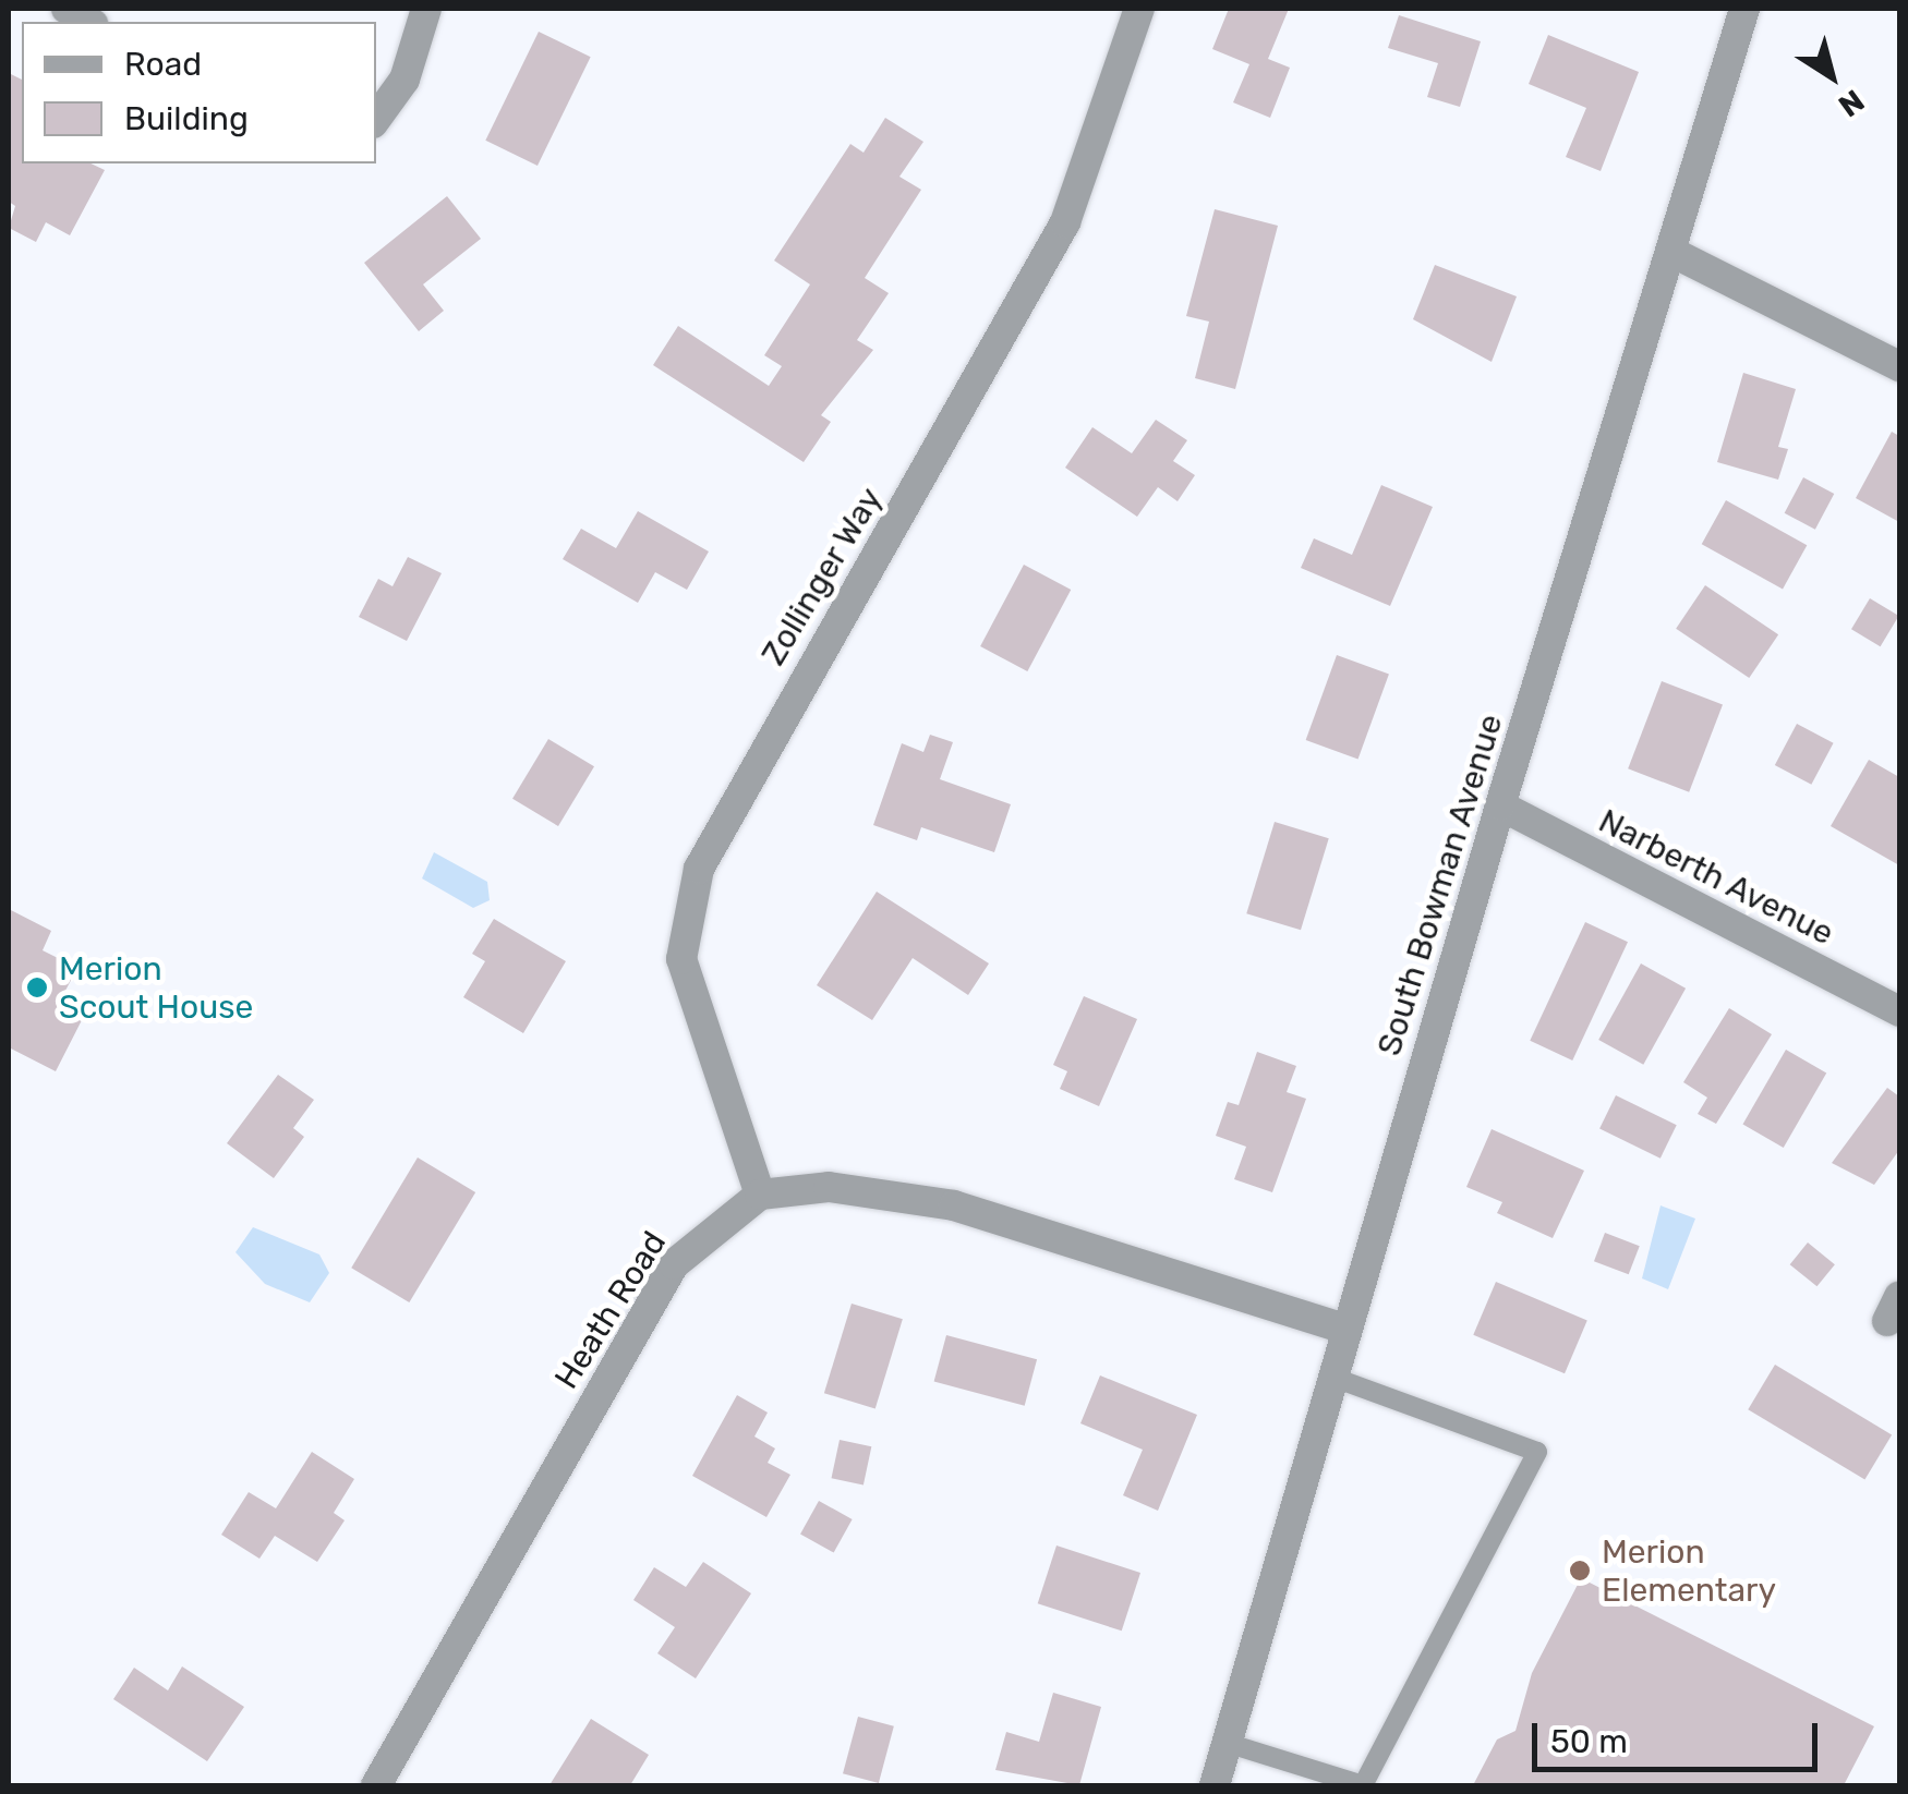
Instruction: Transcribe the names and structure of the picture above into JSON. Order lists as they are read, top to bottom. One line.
{"streets":{"street":["Zollinger Way","Narberth Avenue","South Bowman Avenue","Heath Road"]},"crossings":[["Zollinger Way","Heath Road"],["Narberth Avenue","South Bowman Avenue"]],"places":["Merion Scout House","Merion Elementary"],"legend":["Road","Building"],"scale_bar":"50 m","north":"bottom right"}
